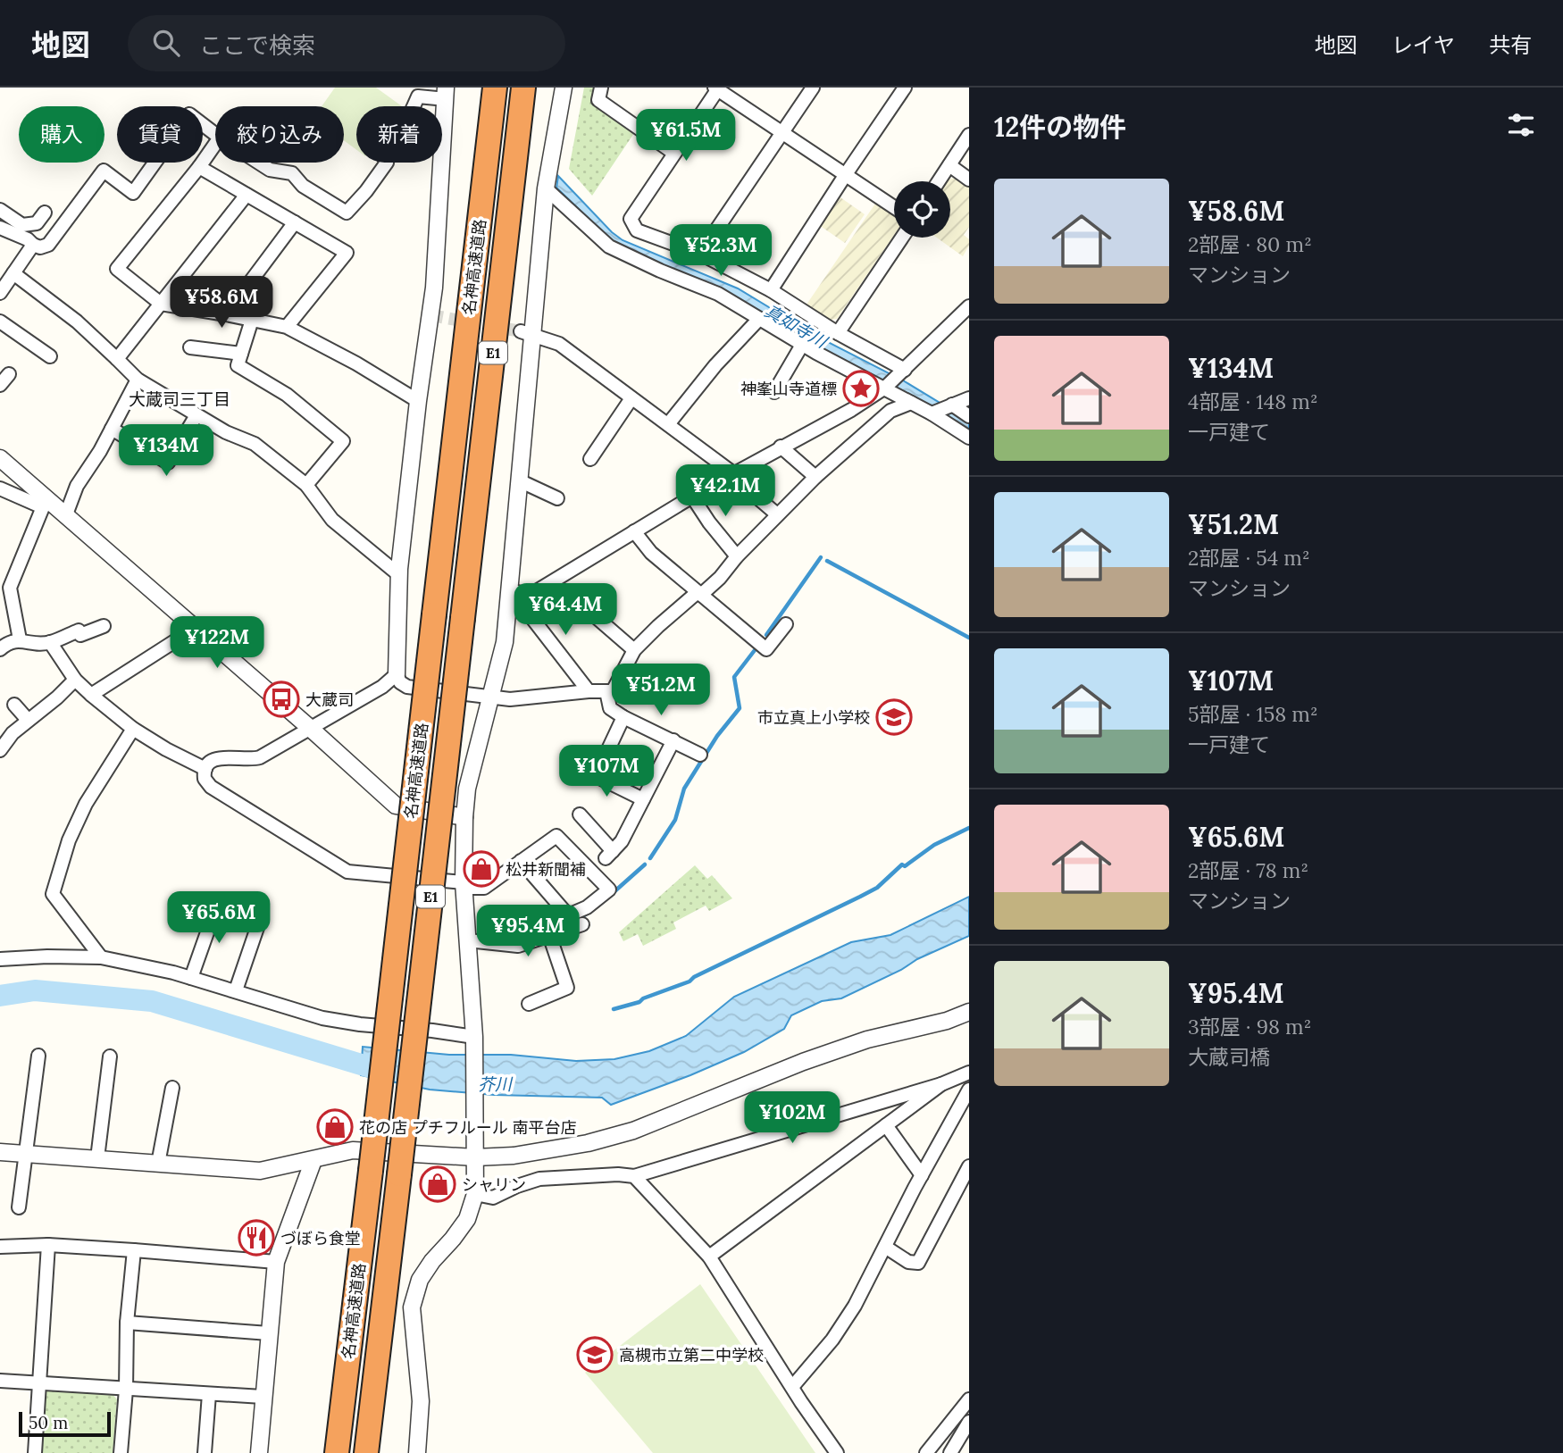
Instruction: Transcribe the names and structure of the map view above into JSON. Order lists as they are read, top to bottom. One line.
{"streets":{"highway":["名神高速道路","E1"]},"districts":["大蔵司三丁目"],"water":["真如寺川","芥川"],"places":{"place":["神峯山寺道標"],"bus stop":["大蔵司"],"school or university":["市立真上小学校","高槻市立第二中学校"],"shop":["松井新聞補","花の店 プチフルール 南平台店","シャリン"],"restaurant":["づぼら食堂"]},"scale_bar":"50 m","page":{"header":"地図","search":"ここで検索","nav":["地図","レイヤ","共有"],"heading":"12件の物件","chip":["購入","賃貸","絞り込み","新着"],"price":["¥61.5M","¥52.3M","¥58.6M","¥134M","¥42.1M","¥64.4M","¥122M","¥51.2M","¥107M","¥65.6M","¥95.4M","¥102M"],"list":[{"name":"¥58.6M","note":"2部屋 · 80 m² · マンション"},{"name":"¥134M","note":"4部屋 · 148 m² · 一戸建て"},{"name":"¥51.2M","note":"2部屋 · 54 m² · マンション"},{"name":"¥107M","note":"5部屋 · 158 m² · 一戸建て"},{"name":"¥65.6M","note":"2部屋 · 78 m² · マンション"},{"name":"¥95.4M","note":"3部屋 · 98 m² · 大蔵司橋"}],"scale":"50 m"}}
